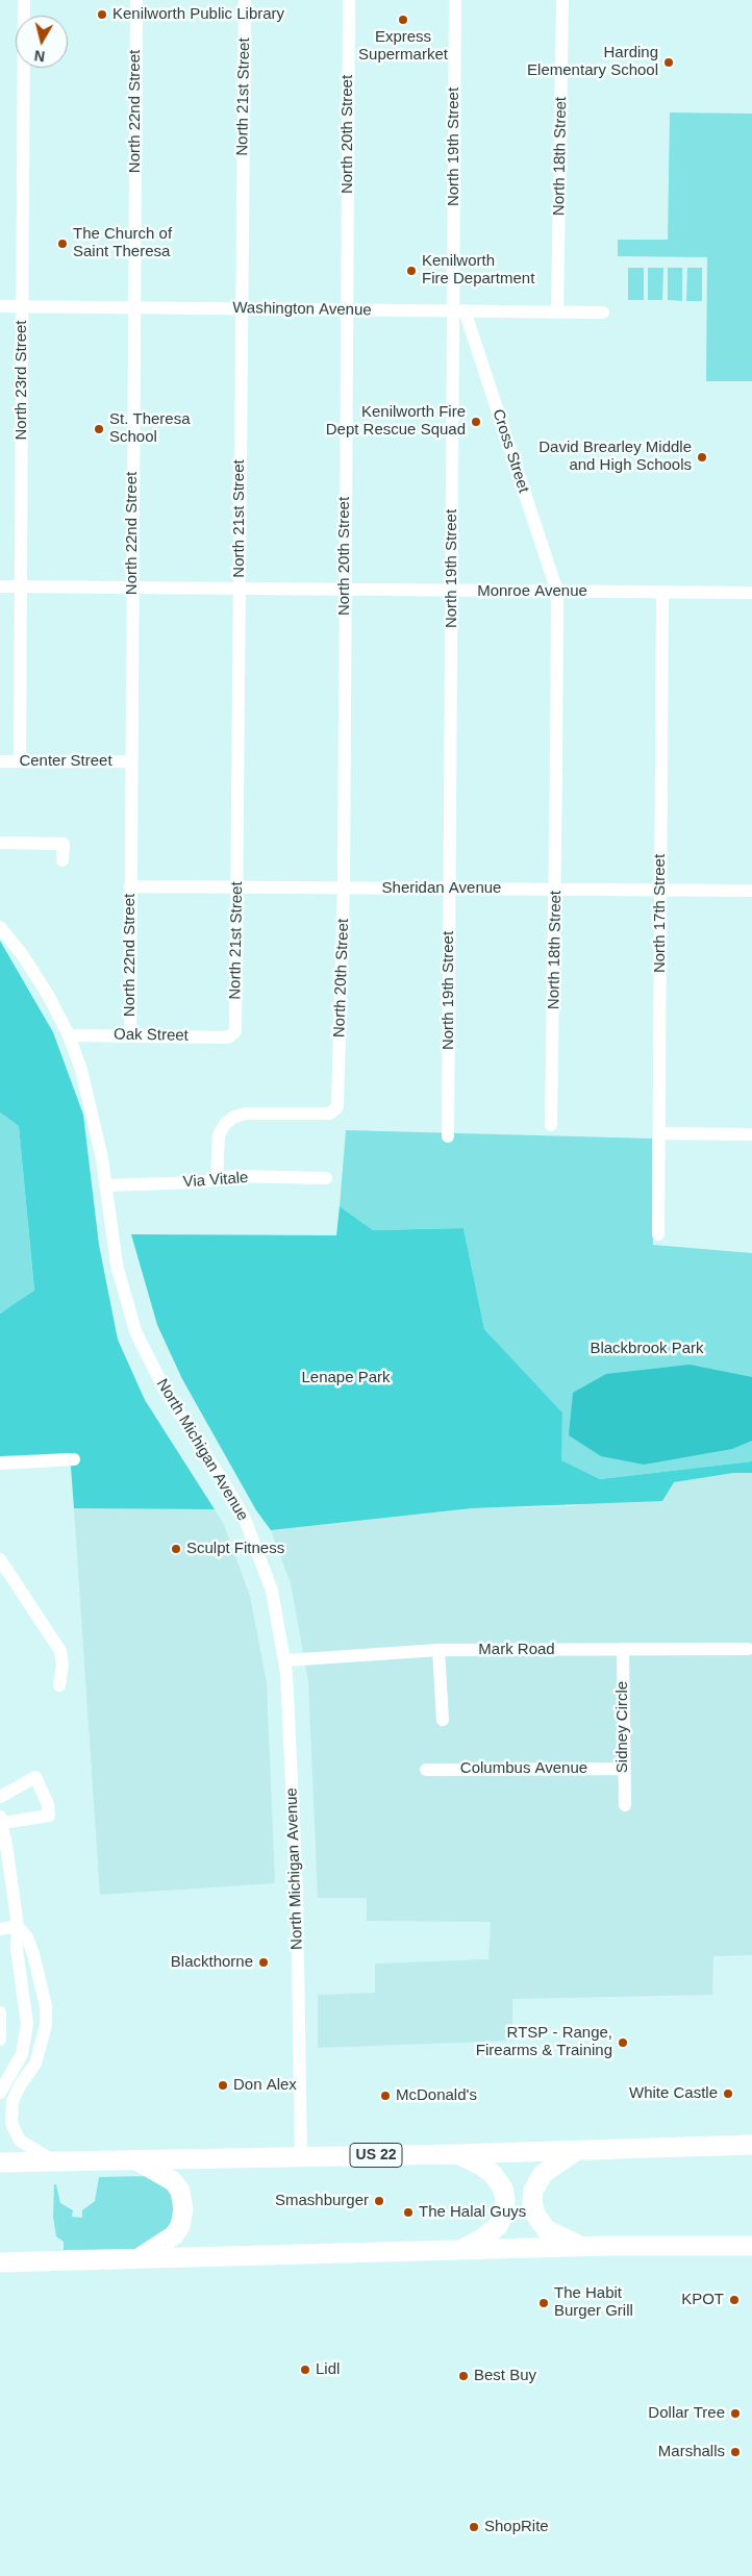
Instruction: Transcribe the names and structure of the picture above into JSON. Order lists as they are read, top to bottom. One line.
{"streets":{"highway":["US 22"],"street":["North 21st Street","North 22nd Street","North 20th Street","North 19th Street","North 18th Street","Washington Avenue","North 23rd Street","Cross Street","Monroe Avenue","Center Street","Sheridan Avenue","North 17th Street","Oak Street","Via Vitale","North Michigan Avenue","Mark Road","Sidney Circle","Columbus Avenue"]},"crossings":[["North 21st Street","Washington Avenue"],["North 21st Street","Monroe Avenue"],["North 21st Street","Sheridan Avenue"],["North 21st Street","Oak Street"],["North 22nd Street","Washington Avenue"],["North 22nd Street","Monroe Avenue"],["North 22nd Street","Center Street"],["North 22nd Street","Sheridan Avenue"],["North 22nd Street","Oak Street"],["North 20th Street","Washington Avenue"],["North 20th Street","Monroe Avenue"],["North 20th Street","Sheridan Avenue"],["North 20th Street","Via Vitale"],["North 19th Street","Washington Avenue"],["North 19th Street","Cross Street"],["North 19th Street","Monroe Avenue"],["North 19th Street","Sheridan Avenue"],["North 18th Street","Washington Avenue"],["North 18th Street","Cross Street"],["North 18th Street","Monroe Avenue"],["North 18th Street","Sheridan Avenue"],["Washington Avenue","North 23rd Street"],["Washington Avenue","Cross Street"],["North 23rd Street","Monroe Avenue"],["North 23rd Street","Center Street"],["Cross Street","Monroe Avenue"],["Monroe Avenue","North 17th Street"],["Sheridan Avenue","North 17th Street"],["Oak Street","North Michigan Avenue"],["Via Vitale","North Michigan Avenue"],["North Michigan Avenue","Mark Road"],["North Michigan Avenue","US 22"],["Mark Road","Sidney Circle"],["Sidney Circle","Columbus Avenue"]],"parks":["Blackbrook Park","Lenape Park"],"places":["Kenilworth Public Library","Express Supermarket","Harding Elementary School","The Church of Saint Theresa","Kenilworth Fire Department","Kenilworth Fire Dept Rescue Squad","St. Theresa School","David Brearley Middle and High Schools","Sculpt Fitness","Blackthorne","RTSP - Range, Firearms & Training","Don Alex","White Castle","McDonald's","Smashburger","The Halal Guys","KPOT","The Habit Burger Grill","Lidl","Best Buy","Dollar Tree","Marshalls","ShopRite"],"north":"bottom"}
